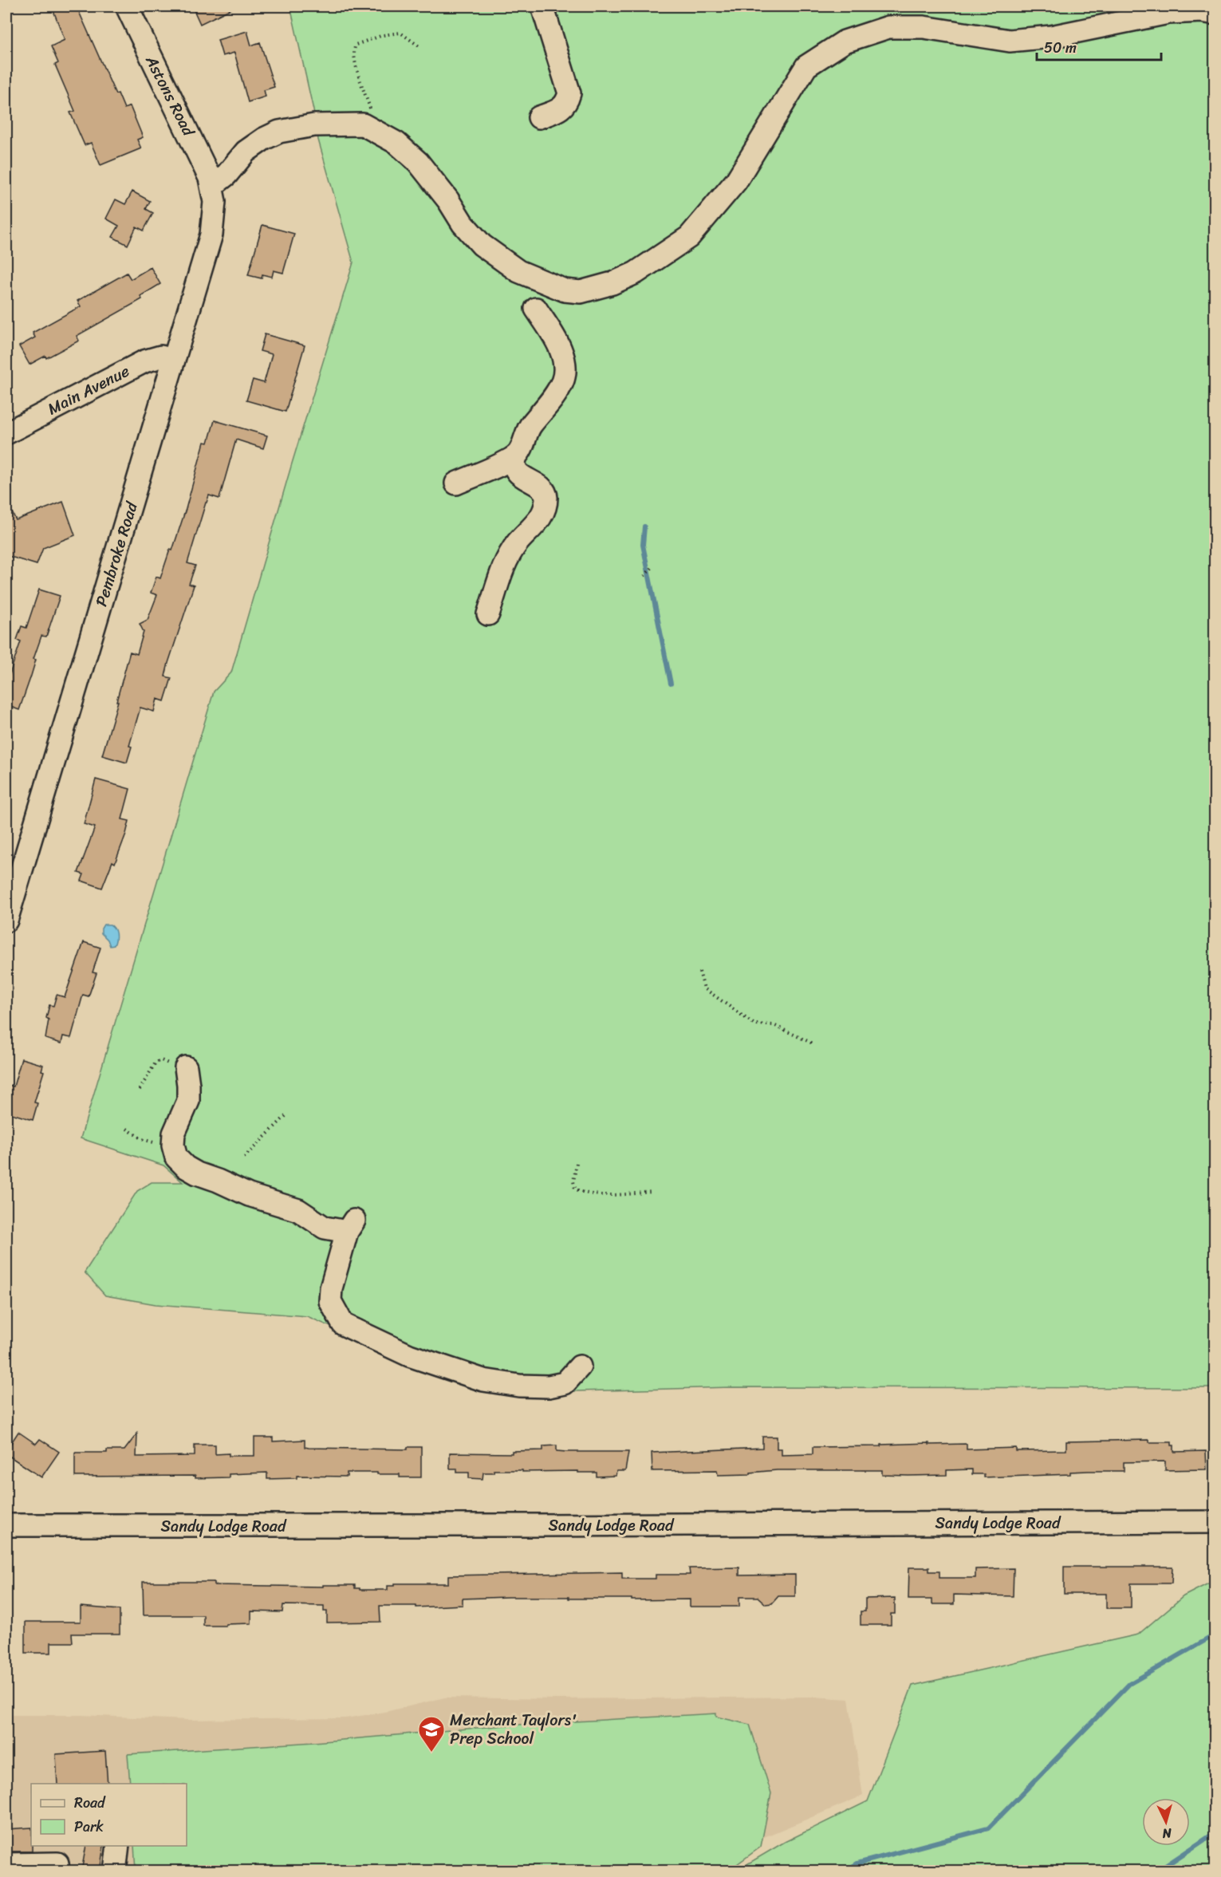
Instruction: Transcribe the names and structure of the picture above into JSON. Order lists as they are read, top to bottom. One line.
{"streets":{"street":["Astons Road","Main Avenue","Pembroke Road","Sandy Lodge Road"]},"crossings":[["Astons Road","Pembroke Road"],["Main Avenue","Pembroke Road"]],"places":{"school or university":["Merchant Taylors' Prep School"]},"legend":["Road","Park"],"scale_bar":"50 m","north":"bottom"}
